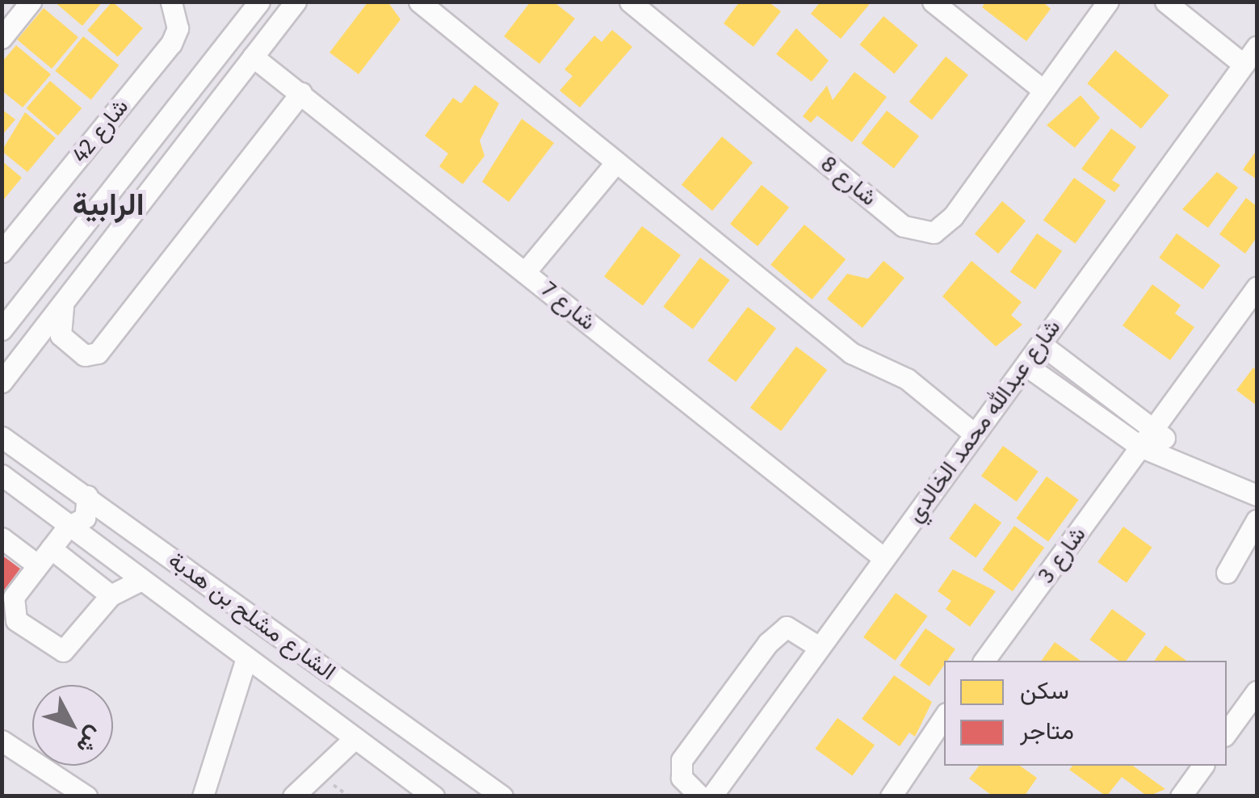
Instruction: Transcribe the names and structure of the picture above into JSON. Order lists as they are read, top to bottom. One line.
{"streets":{"street":["شارع 42","شارع 8","شارع 7","شارع عبدالله محمد الخالدي","شارع 3","الشارع مشلح بن هدبة"]},"crossings":[["شارع 7","شارع عبدالله محمد الخالدي"]],"districts":["الرابية"],"legend":["سكن","متاجر"],"north":"bottom right"}
